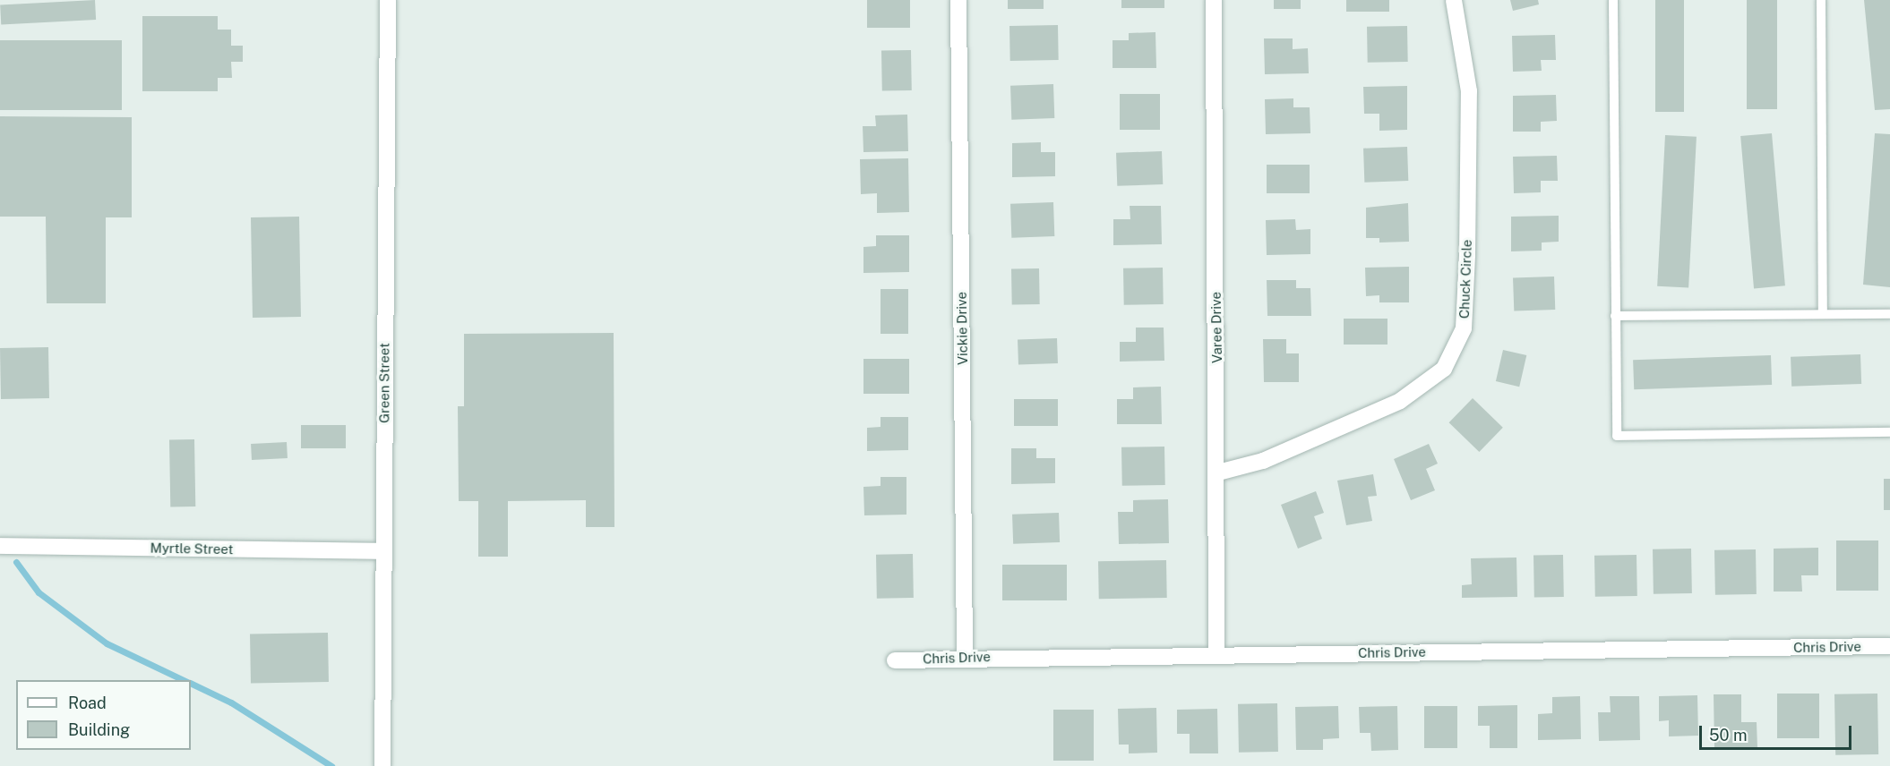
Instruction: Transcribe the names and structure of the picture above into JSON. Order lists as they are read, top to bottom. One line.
{"streets":{"street":["Chuck Circle","Varee Drive","Vickie Drive","Green Street","Myrtle Street","Chris Drive"]},"crossings":[["Chuck Circle","Varee Drive"],["Varee Drive","Chris Drive"],["Vickie Drive","Chris Drive"],["Green Street","Myrtle Street"]],"legend":["Road","Building"],"scale_bar":"50 m"}
